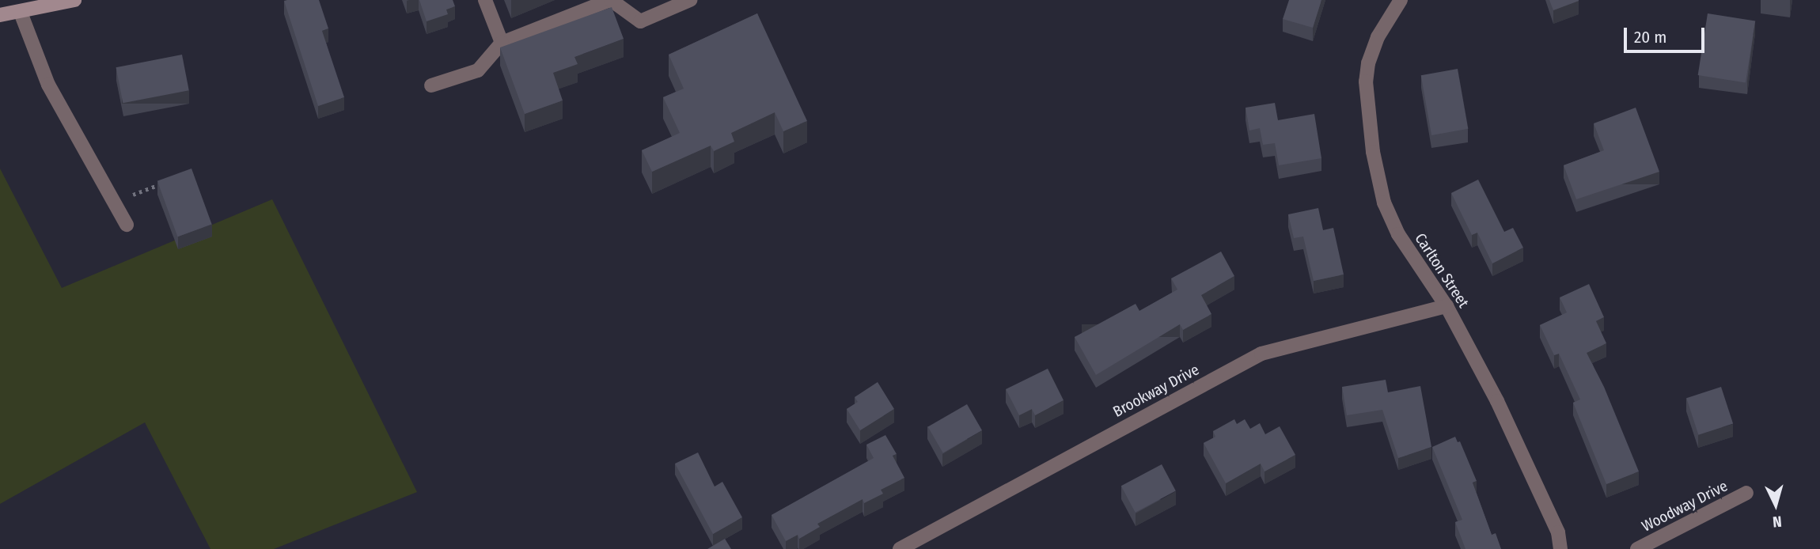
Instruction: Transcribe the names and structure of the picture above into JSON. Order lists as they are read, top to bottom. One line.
{"streets":{"street":["Carlton Street","Brookway Drive","Woodway Drive"]},"crossings":[["Carlton Street","Brookway Drive"]],"scale_bar":"20 m","north":"bottom"}
